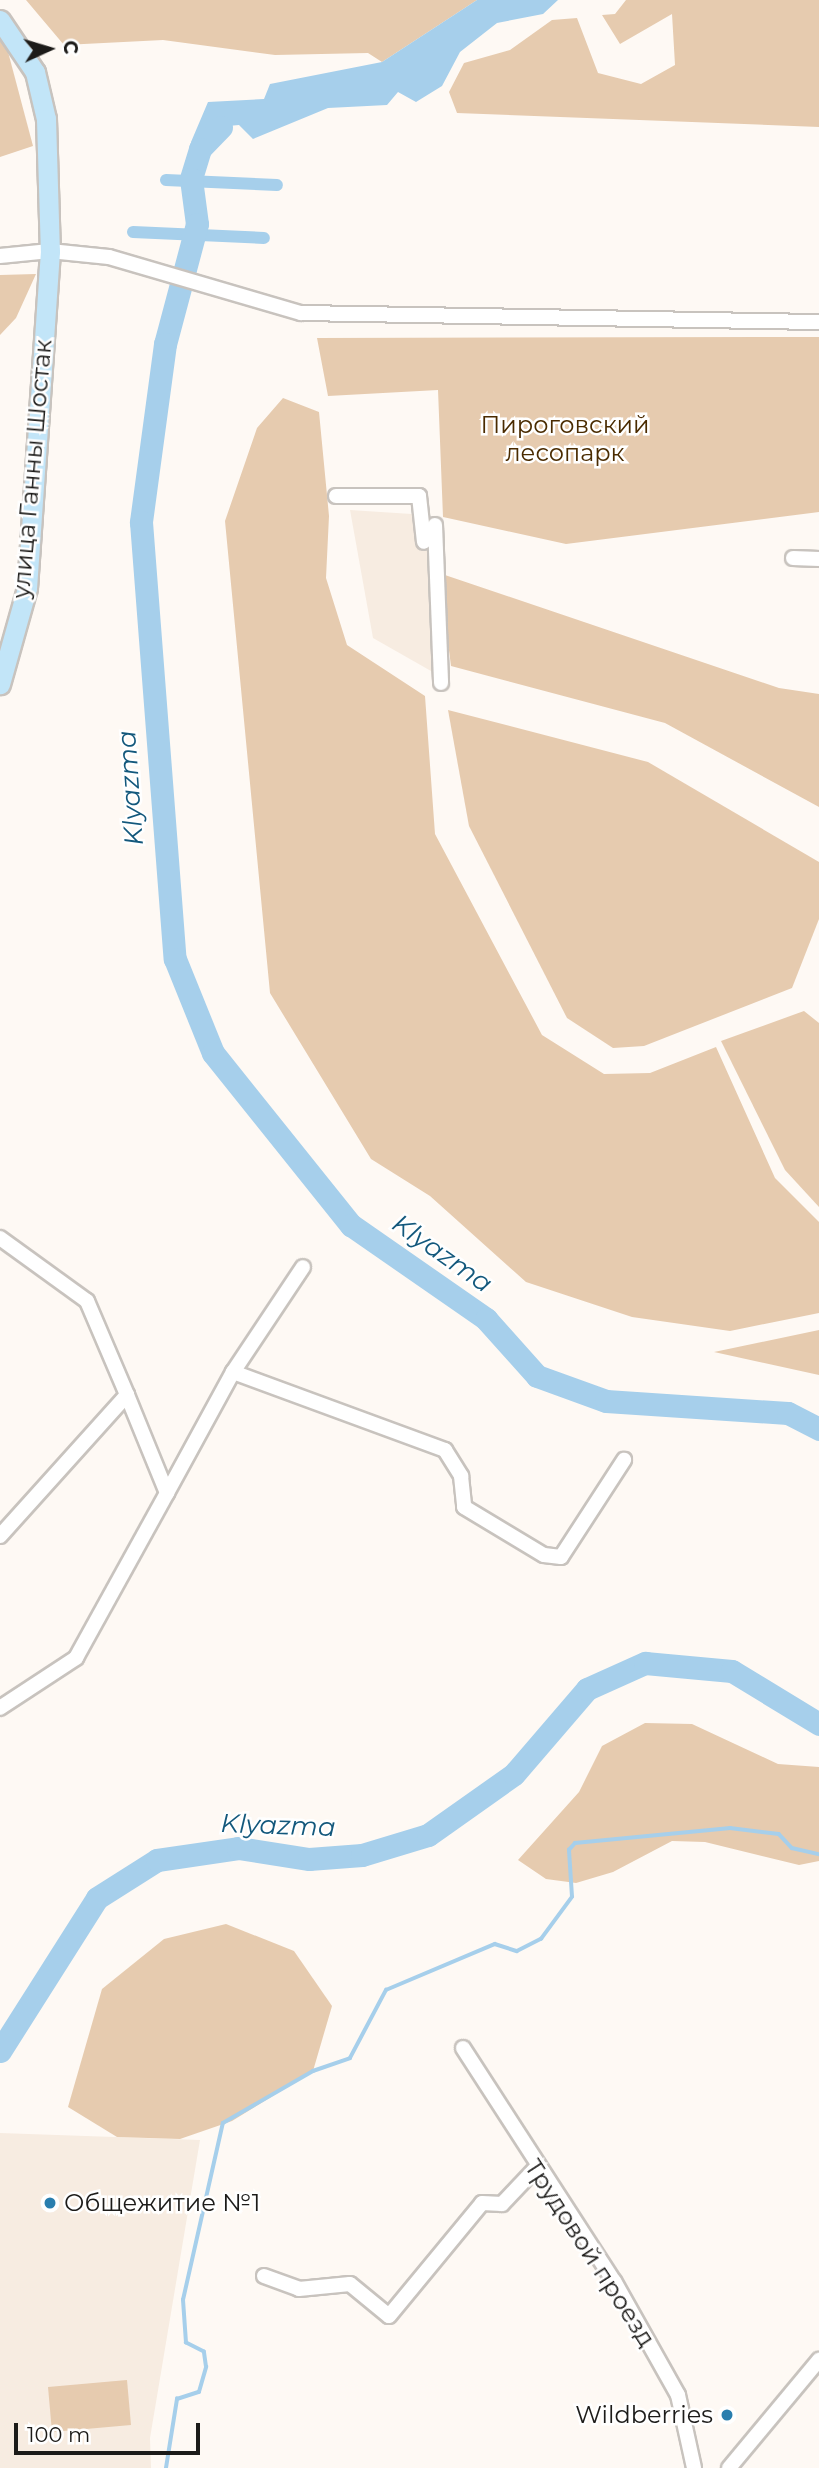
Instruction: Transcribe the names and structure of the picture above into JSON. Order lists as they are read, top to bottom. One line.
{"streets":{"main road":["улица Ганны Шостак"],"street":["Трудовой проезд"]},"water":["Klyazma"],"parks":["Пироговский лесопарк"],"places":["Общежитие №1","Wildberries"],"scale_bar":"100 m","north":"right"}
